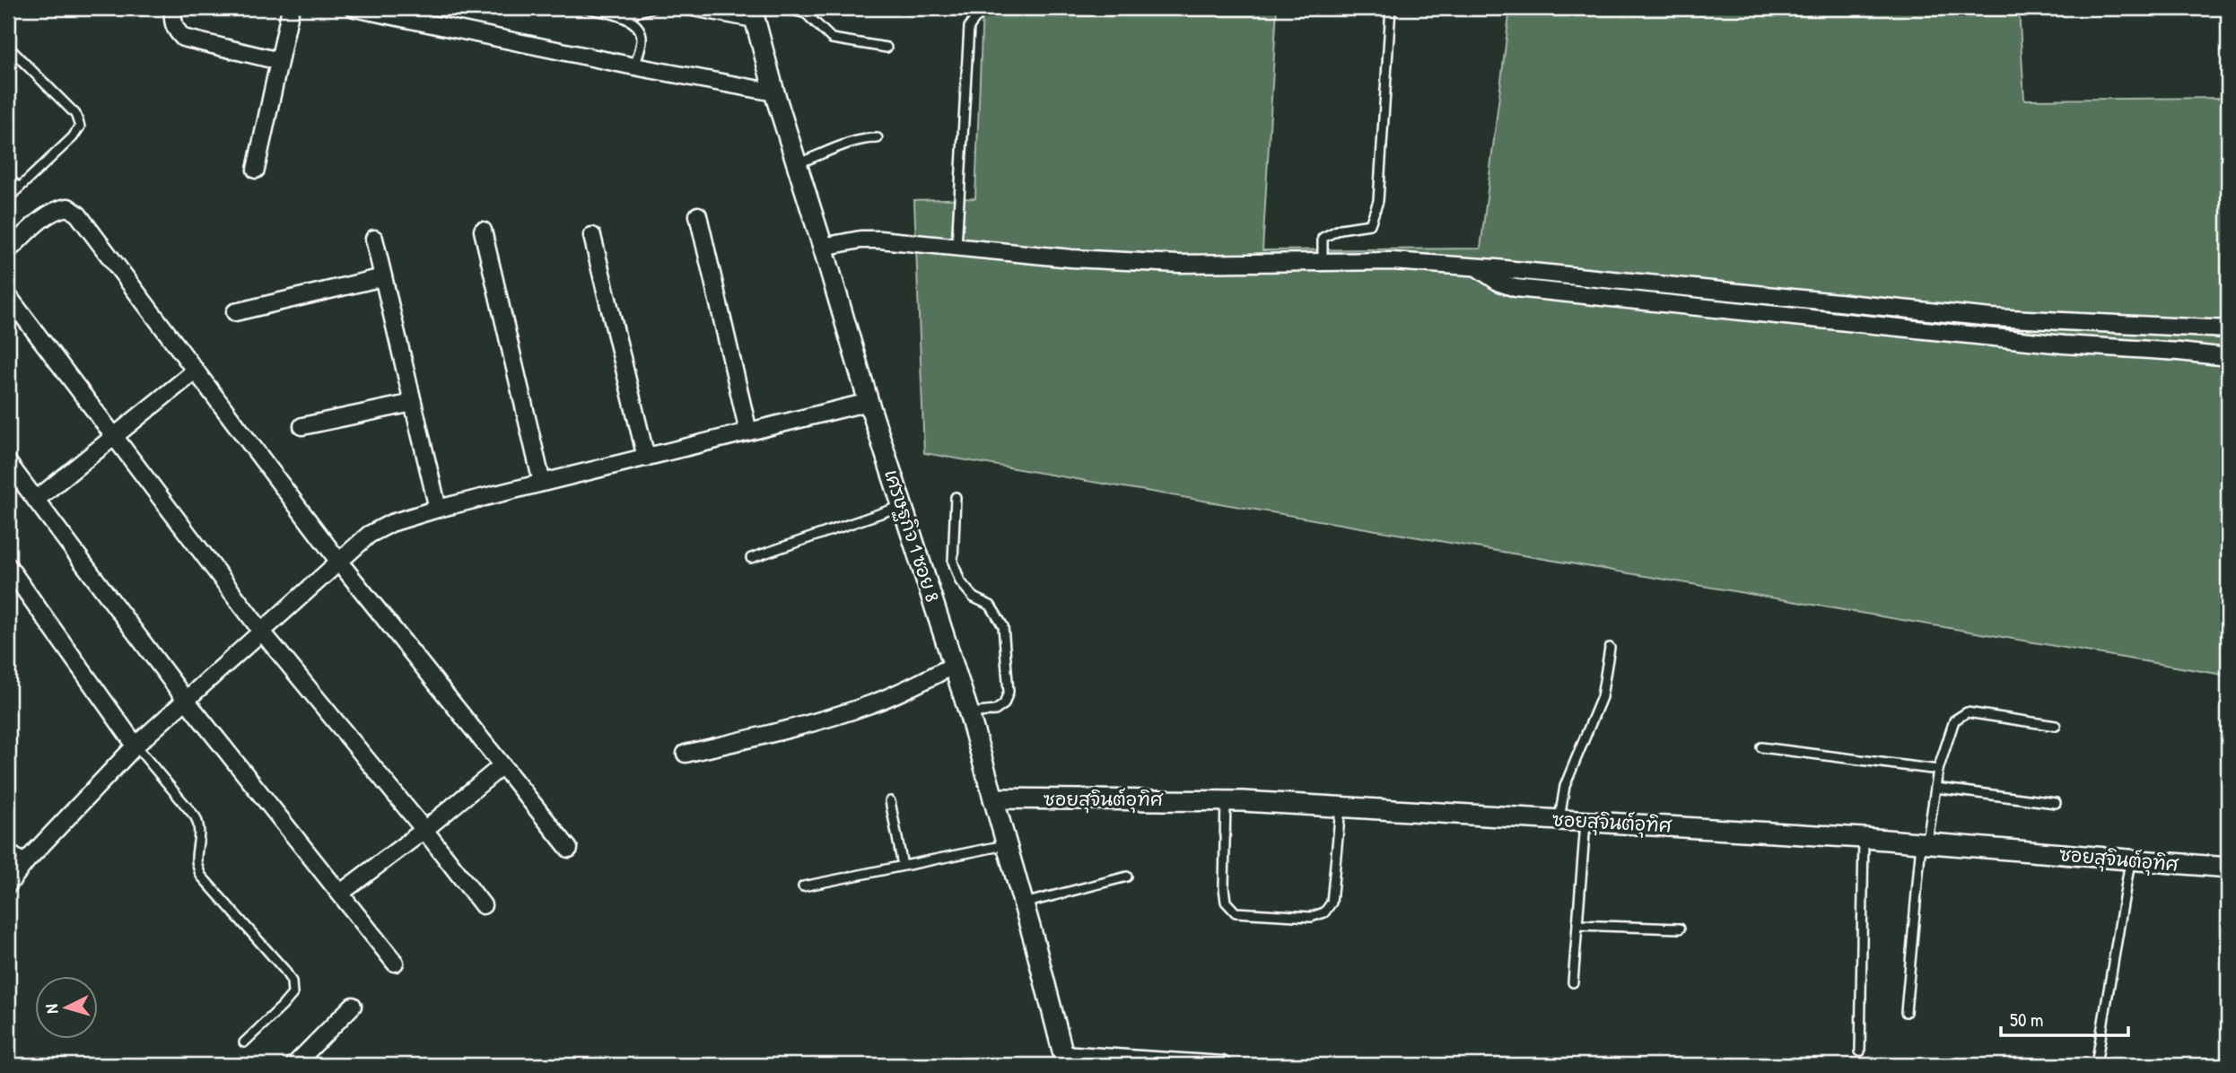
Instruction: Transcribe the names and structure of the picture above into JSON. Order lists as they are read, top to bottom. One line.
{"streets":{"street":["เศรษฐกิจ 1 ซอย 8","ซอยสุจินต์อุทิศ"]},"crossings":[["เศรษฐกิจ 1 ซอย 8","ซอยสุจินต์อุทิศ"]],"scale_bar":"50 m","north":"left"}
